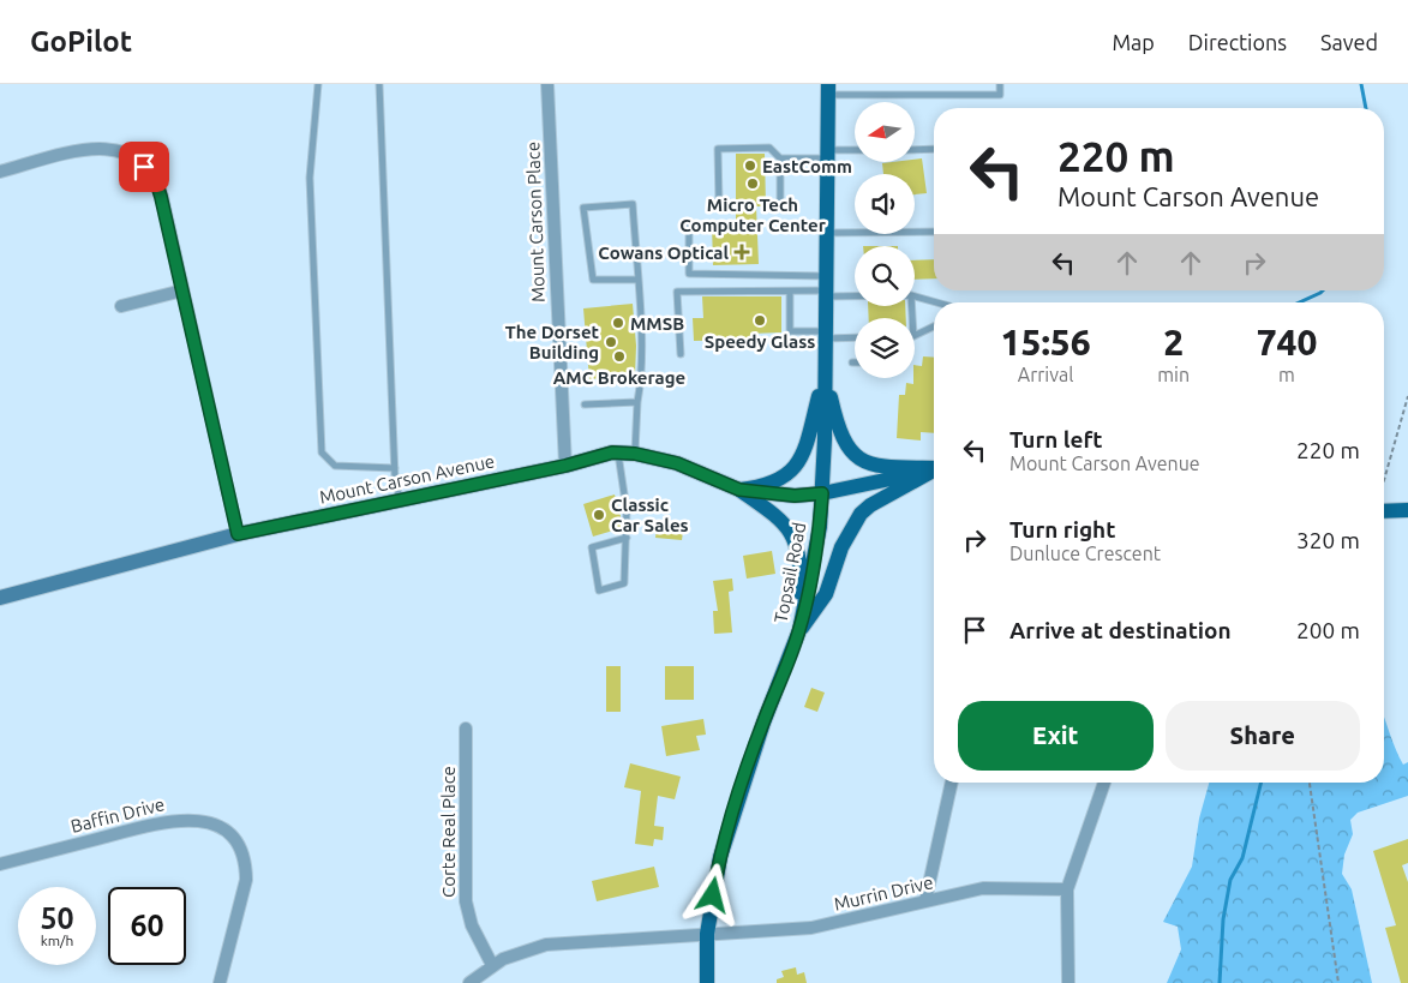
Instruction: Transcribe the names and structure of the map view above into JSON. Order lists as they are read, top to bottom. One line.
{"streets":{"main road":["Mount Carson Avenue","Topsail Road"],"street":["Mount Carson Place","Baffin Drive","Corte Real Place","Murrin Drive"]},"crossings":[["Mount Carson Place","Mount Carson Avenue"],["Mount Carson Avenue","Topsail Road"],["Topsail Road","Murrin Drive"],["Corte Real Place","Murrin Drive"]],"places":{"other":["EastComm","Micro Tech Computer Center","Speedy Glass","MMSB","The Dorset Building","AMC Brokerage","Classic Car Sales"],"health":["Cowans Optical"]},"north":"left","page":{"header":"GoPilot","nav":["Map","Directions","Saved"],"turn":["220 m","Mount Carson Avenue"],"eta":["15:56","Arrival","2","min","740","m"],"list":[{"name":"Turn left","note":"Mount Carson Avenue","value":"220 m"},{"name":"Turn right","note":"Dunluce Crescent","value":"320 m"},{"name":"Arrive at destination","value":"200 m"}],"buttons":["Exit","Share"],"speed":"50 km/h","limit":"60"}}
